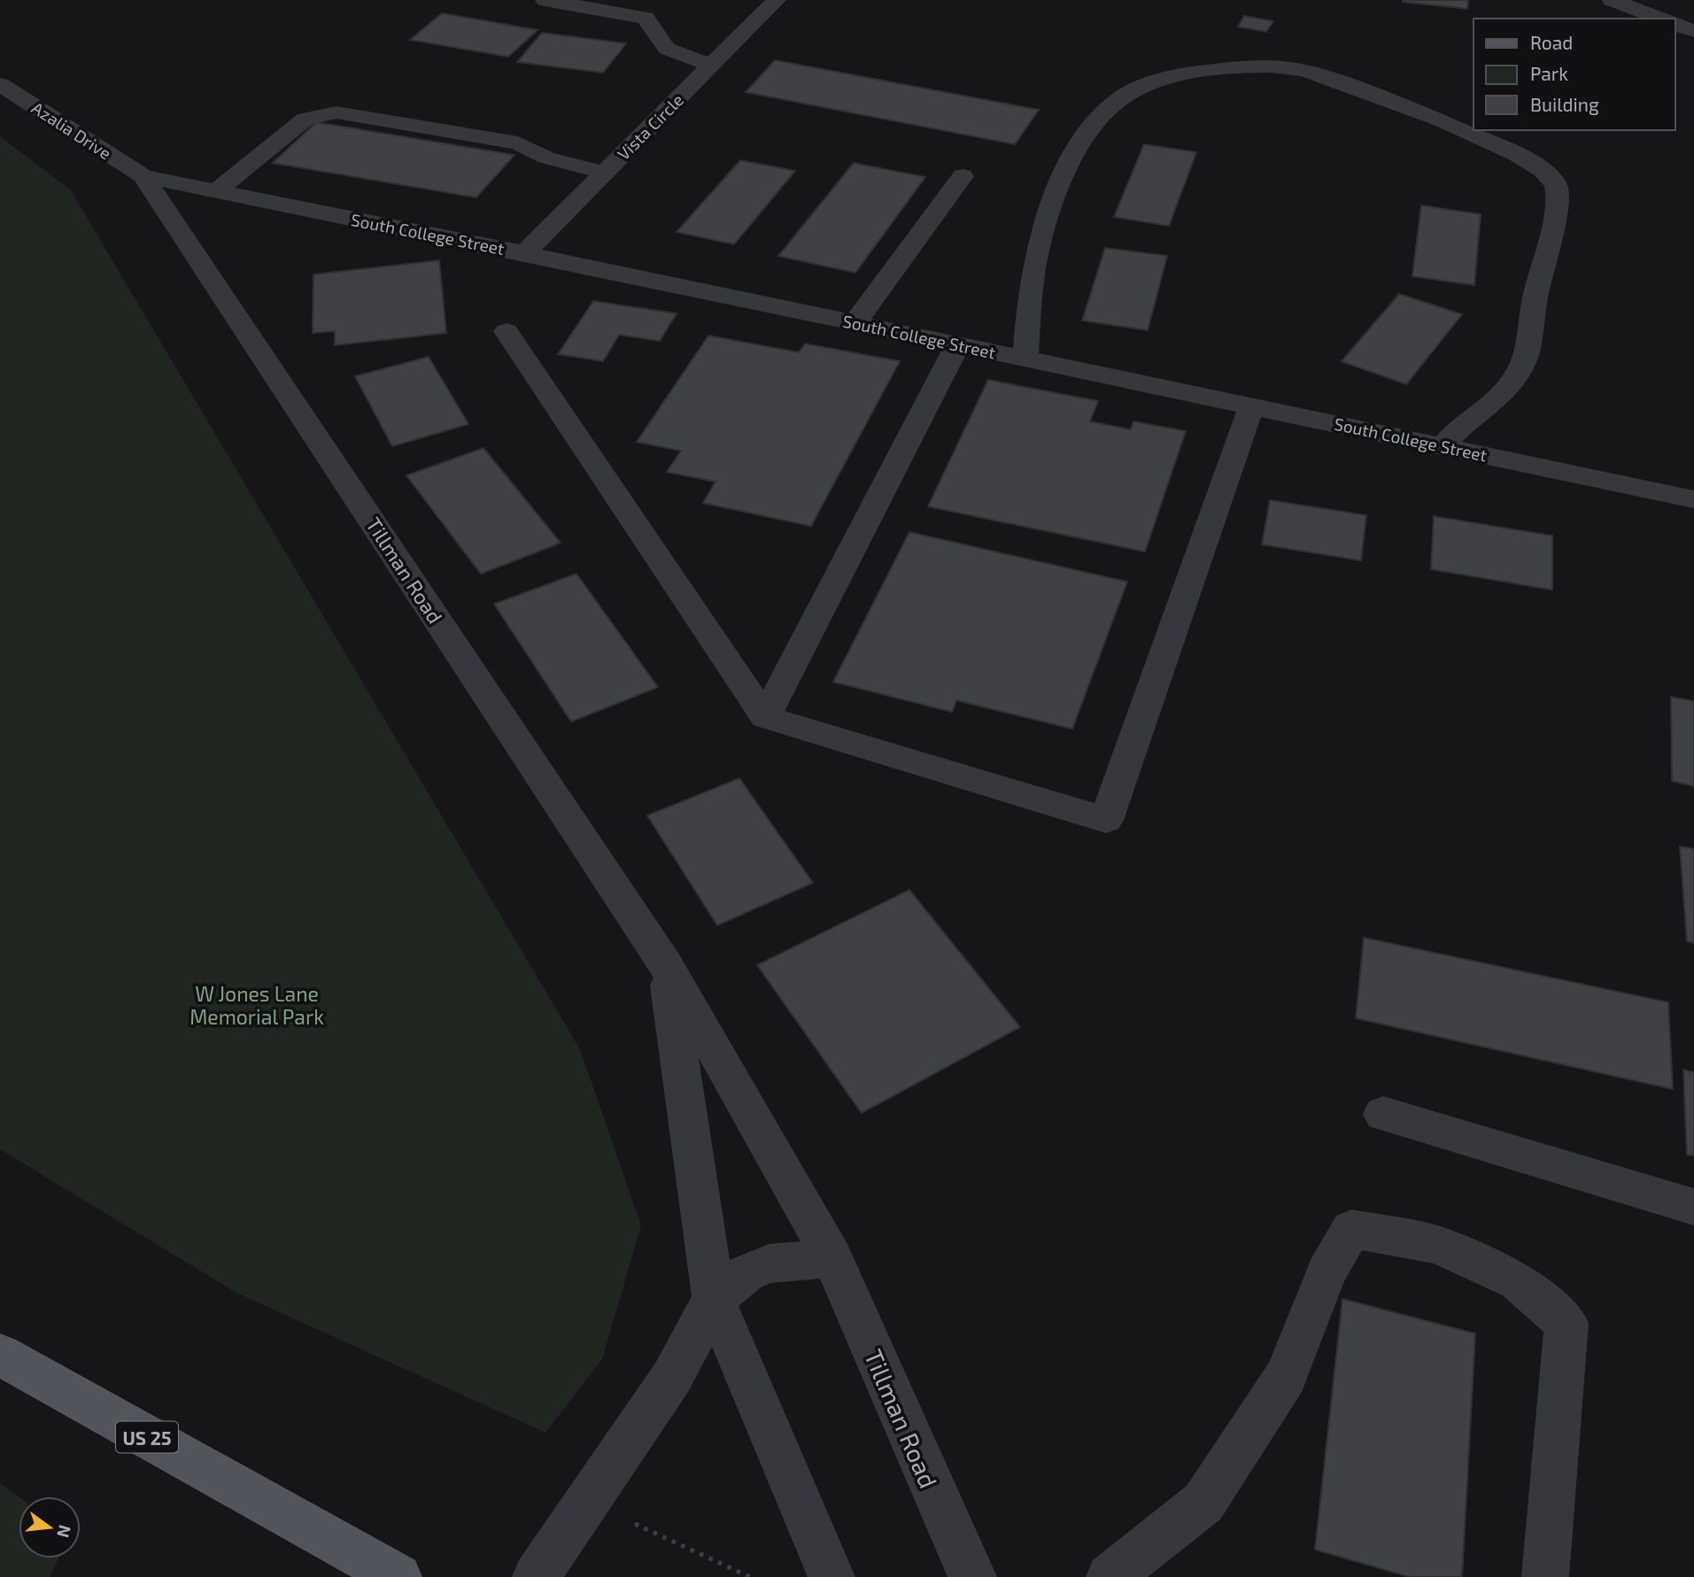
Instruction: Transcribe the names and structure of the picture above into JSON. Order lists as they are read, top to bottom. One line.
{"streets":{"main road":["US 25"],"street":["Vista Circle","Azalia Drive","South College Street","Tillman Road"]},"crossings":[["Vista Circle","South College Street"],["Azalia Drive","South College Street"],["Azalia Drive","Tillman Road"],["South College Street","Tillman Road"]],"parks":["W Jones Lane Memorial Park"],"legend":["Road","Park","Building"],"north":"right"}
